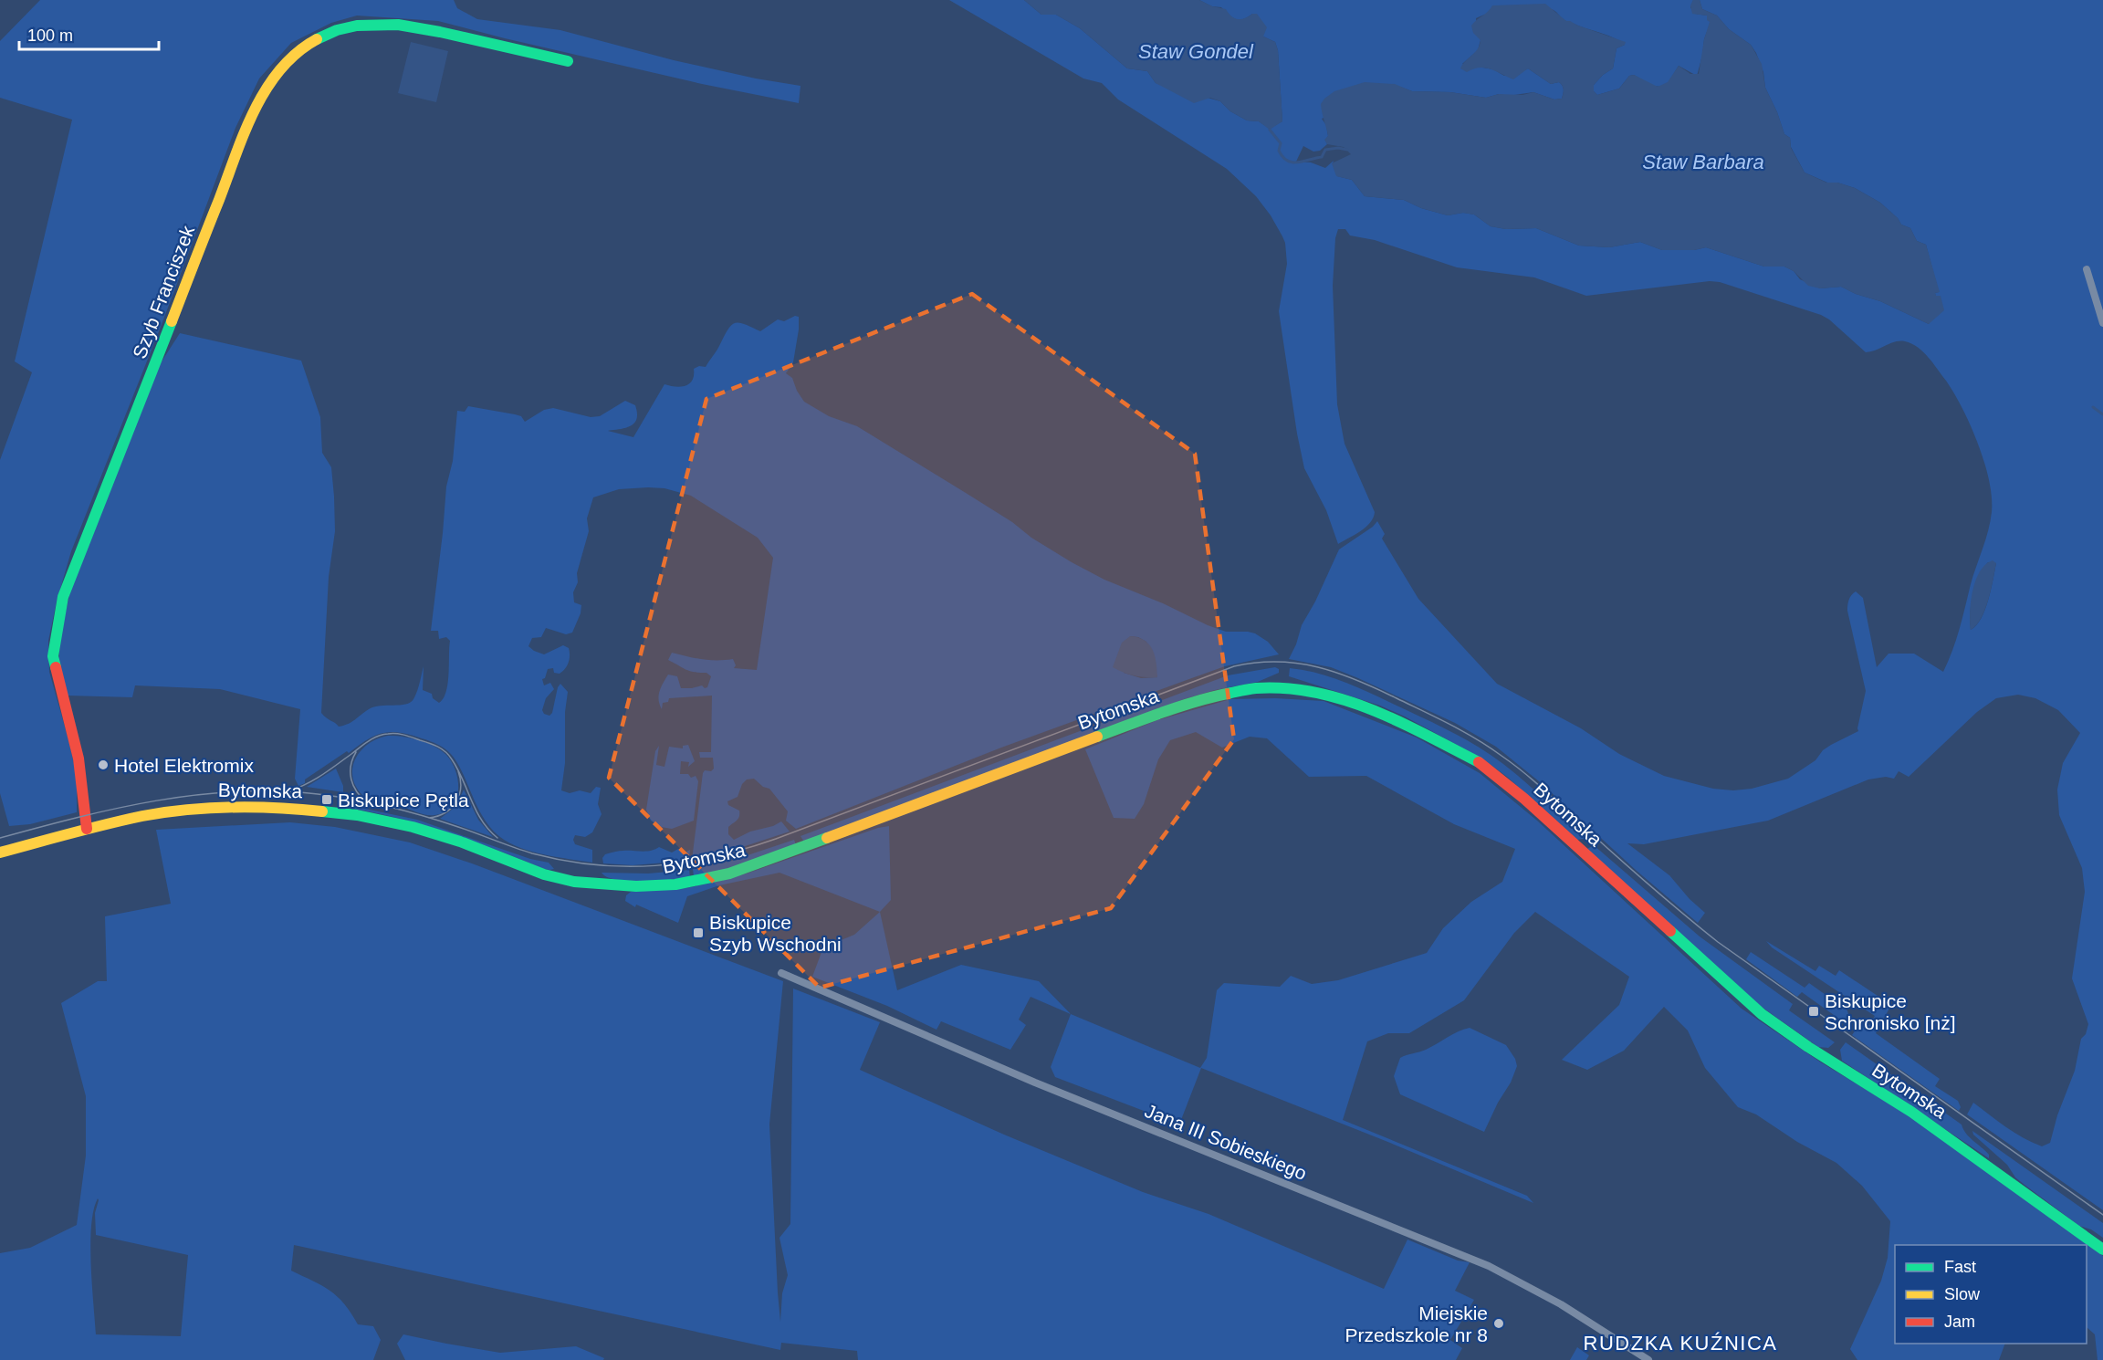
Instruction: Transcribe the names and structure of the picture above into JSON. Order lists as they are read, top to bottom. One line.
{"streets":{"street":["Szyb Franciszek","Bytomska","Jana III Sobieskiego"]},"crossings":[["Szyb Franciszek","Bytomska"]],"districts":["RUDZKA KUŹNICA"],"water":["Staw Gondel","Staw Barbara"],"places":{"other":["Hotel Elektromix","Miejskie Przedszkole nr 8"],"transit":["Biskupice Pętla","Biskupice Szyb Wschodni","Biskupice Schronisko [nż]"]},"legend":["Fast","Slow","Jam"],"scale_bar":"100 m"}
